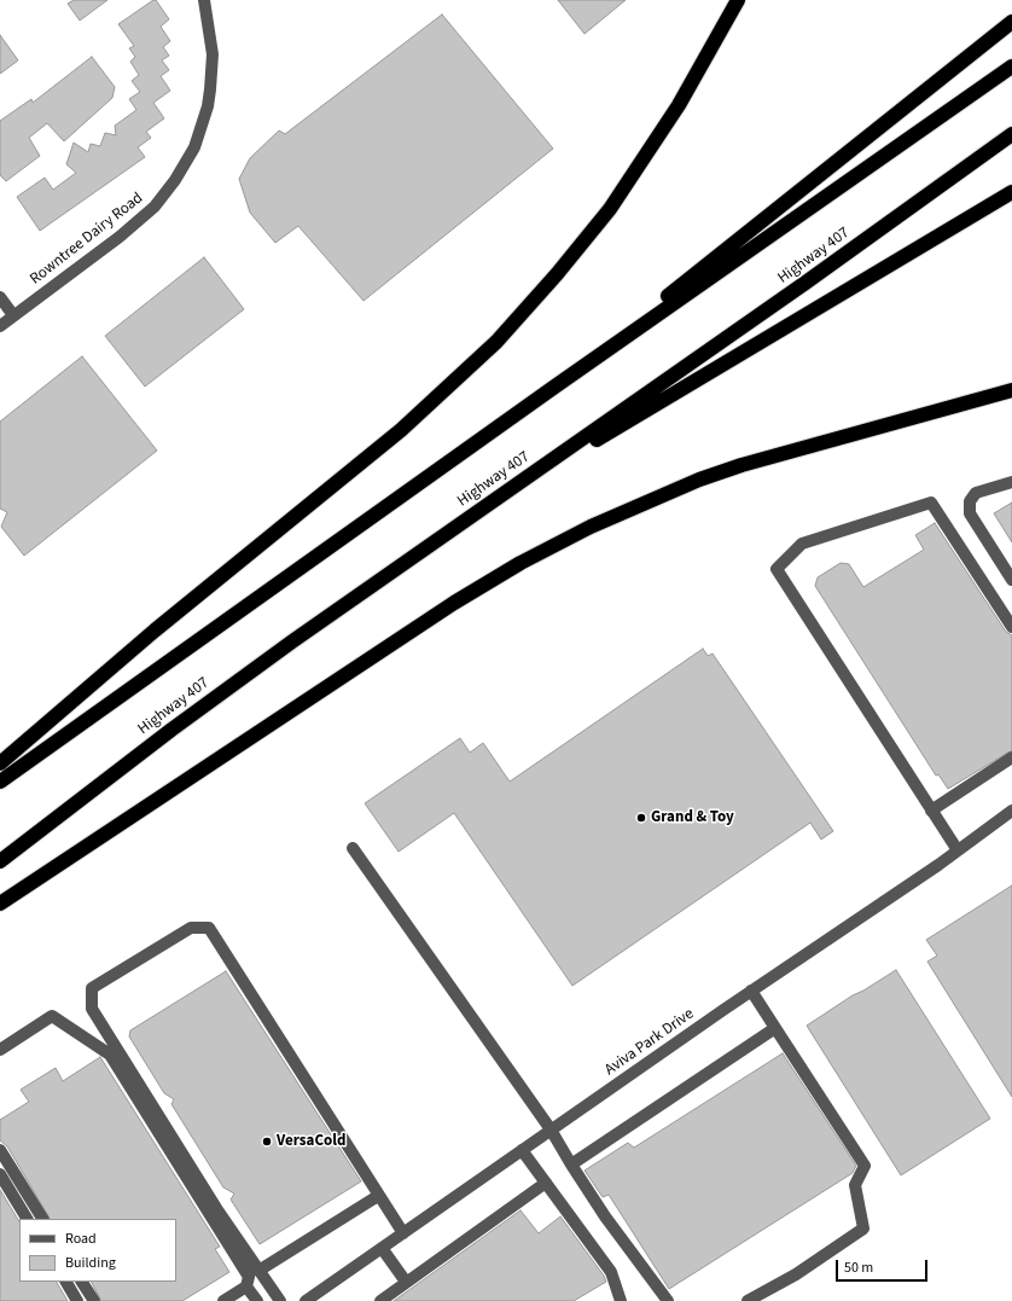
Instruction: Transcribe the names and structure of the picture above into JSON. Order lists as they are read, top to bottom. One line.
{"streets":{"highway":["Highway 407"],"street":["Rowntree Dairy Road","Aviva Park Drive"]},"places":["Grand & Toy","VersaCold"],"legend":["Road","Building"],"scale_bar":"50 m"}
